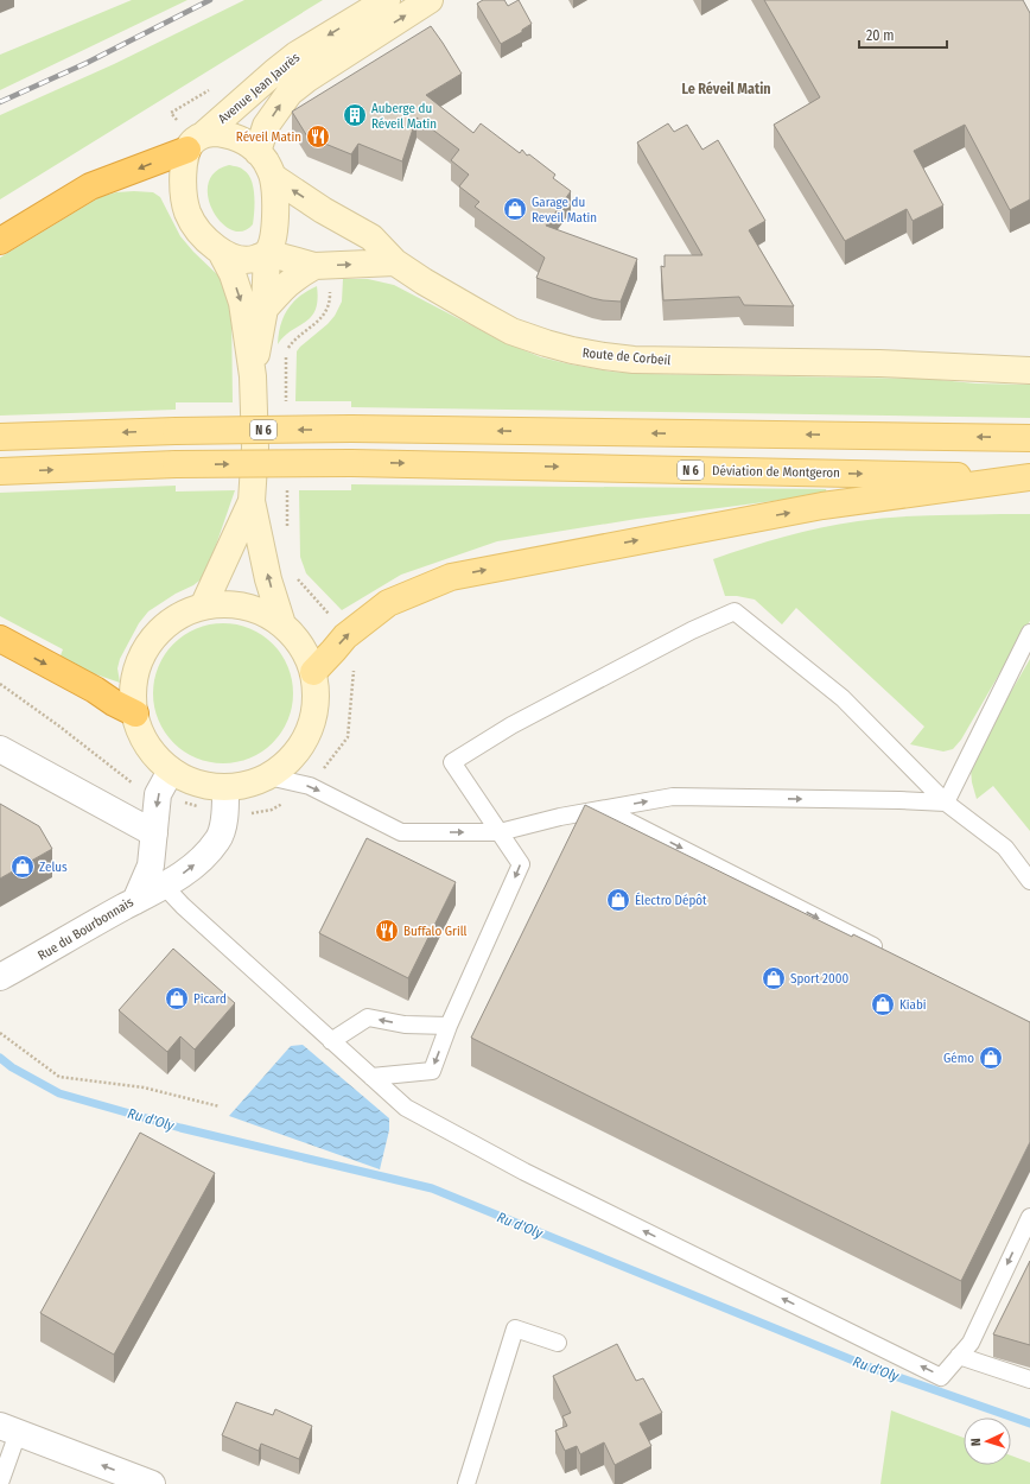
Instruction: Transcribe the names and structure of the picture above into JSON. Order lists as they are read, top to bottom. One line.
{"streets":{"main road":["Avenue Jean Jaurès","Route de Corbeil","N 6","Déviation de Montgeron"],"street":["Rue du Bourbonnais"]},"crossings":[["Avenue Jean Jaurès","Route de Corbeil"]],"districts":["Le Réveil Matin"],"water":["Ru d'Oly"],"places":{"building":["Auberge du Réveil Matin"],"restaurant":["Réveil Matin","Buffalo Grill"],"shop":["Garage du Reveil Matin","Zelus","Électro Dépôt","Sport 2000","Picard","Kiabi","Gémo"]},"scale_bar":"20 m","north":"left"}
